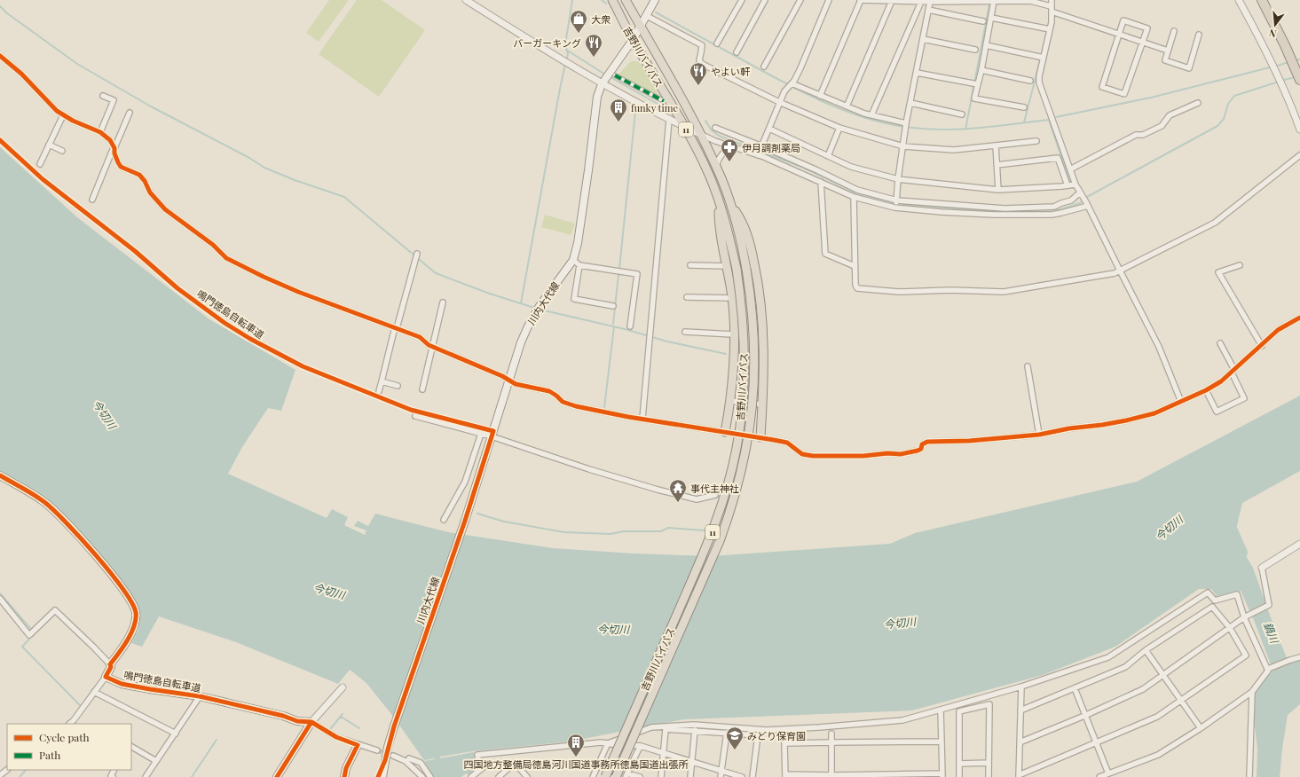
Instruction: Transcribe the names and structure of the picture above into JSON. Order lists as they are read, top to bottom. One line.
{"streets":{"highway":["吉野川バイパス","11"],"main road":["川内大代線","鳴門徳島自転車道"]},"crossings":[["吉野川バイパス","11"],["吉野川バイパス","川内大代線"]],"water":["今切川","鍋川"],"places":{"shop":["大衆"],"restaurant":["バーガーキング","やよい軒"],"building":["funky time","四国地方整備局徳島河川国道事務所徳島国道出張所"],"pharmacy":["伊月調剤薬局"],"temple":["事代主神社"],"school or university":["みどり保育園"]},"legend":["Cycle path","Path"],"north":"bottom"}
